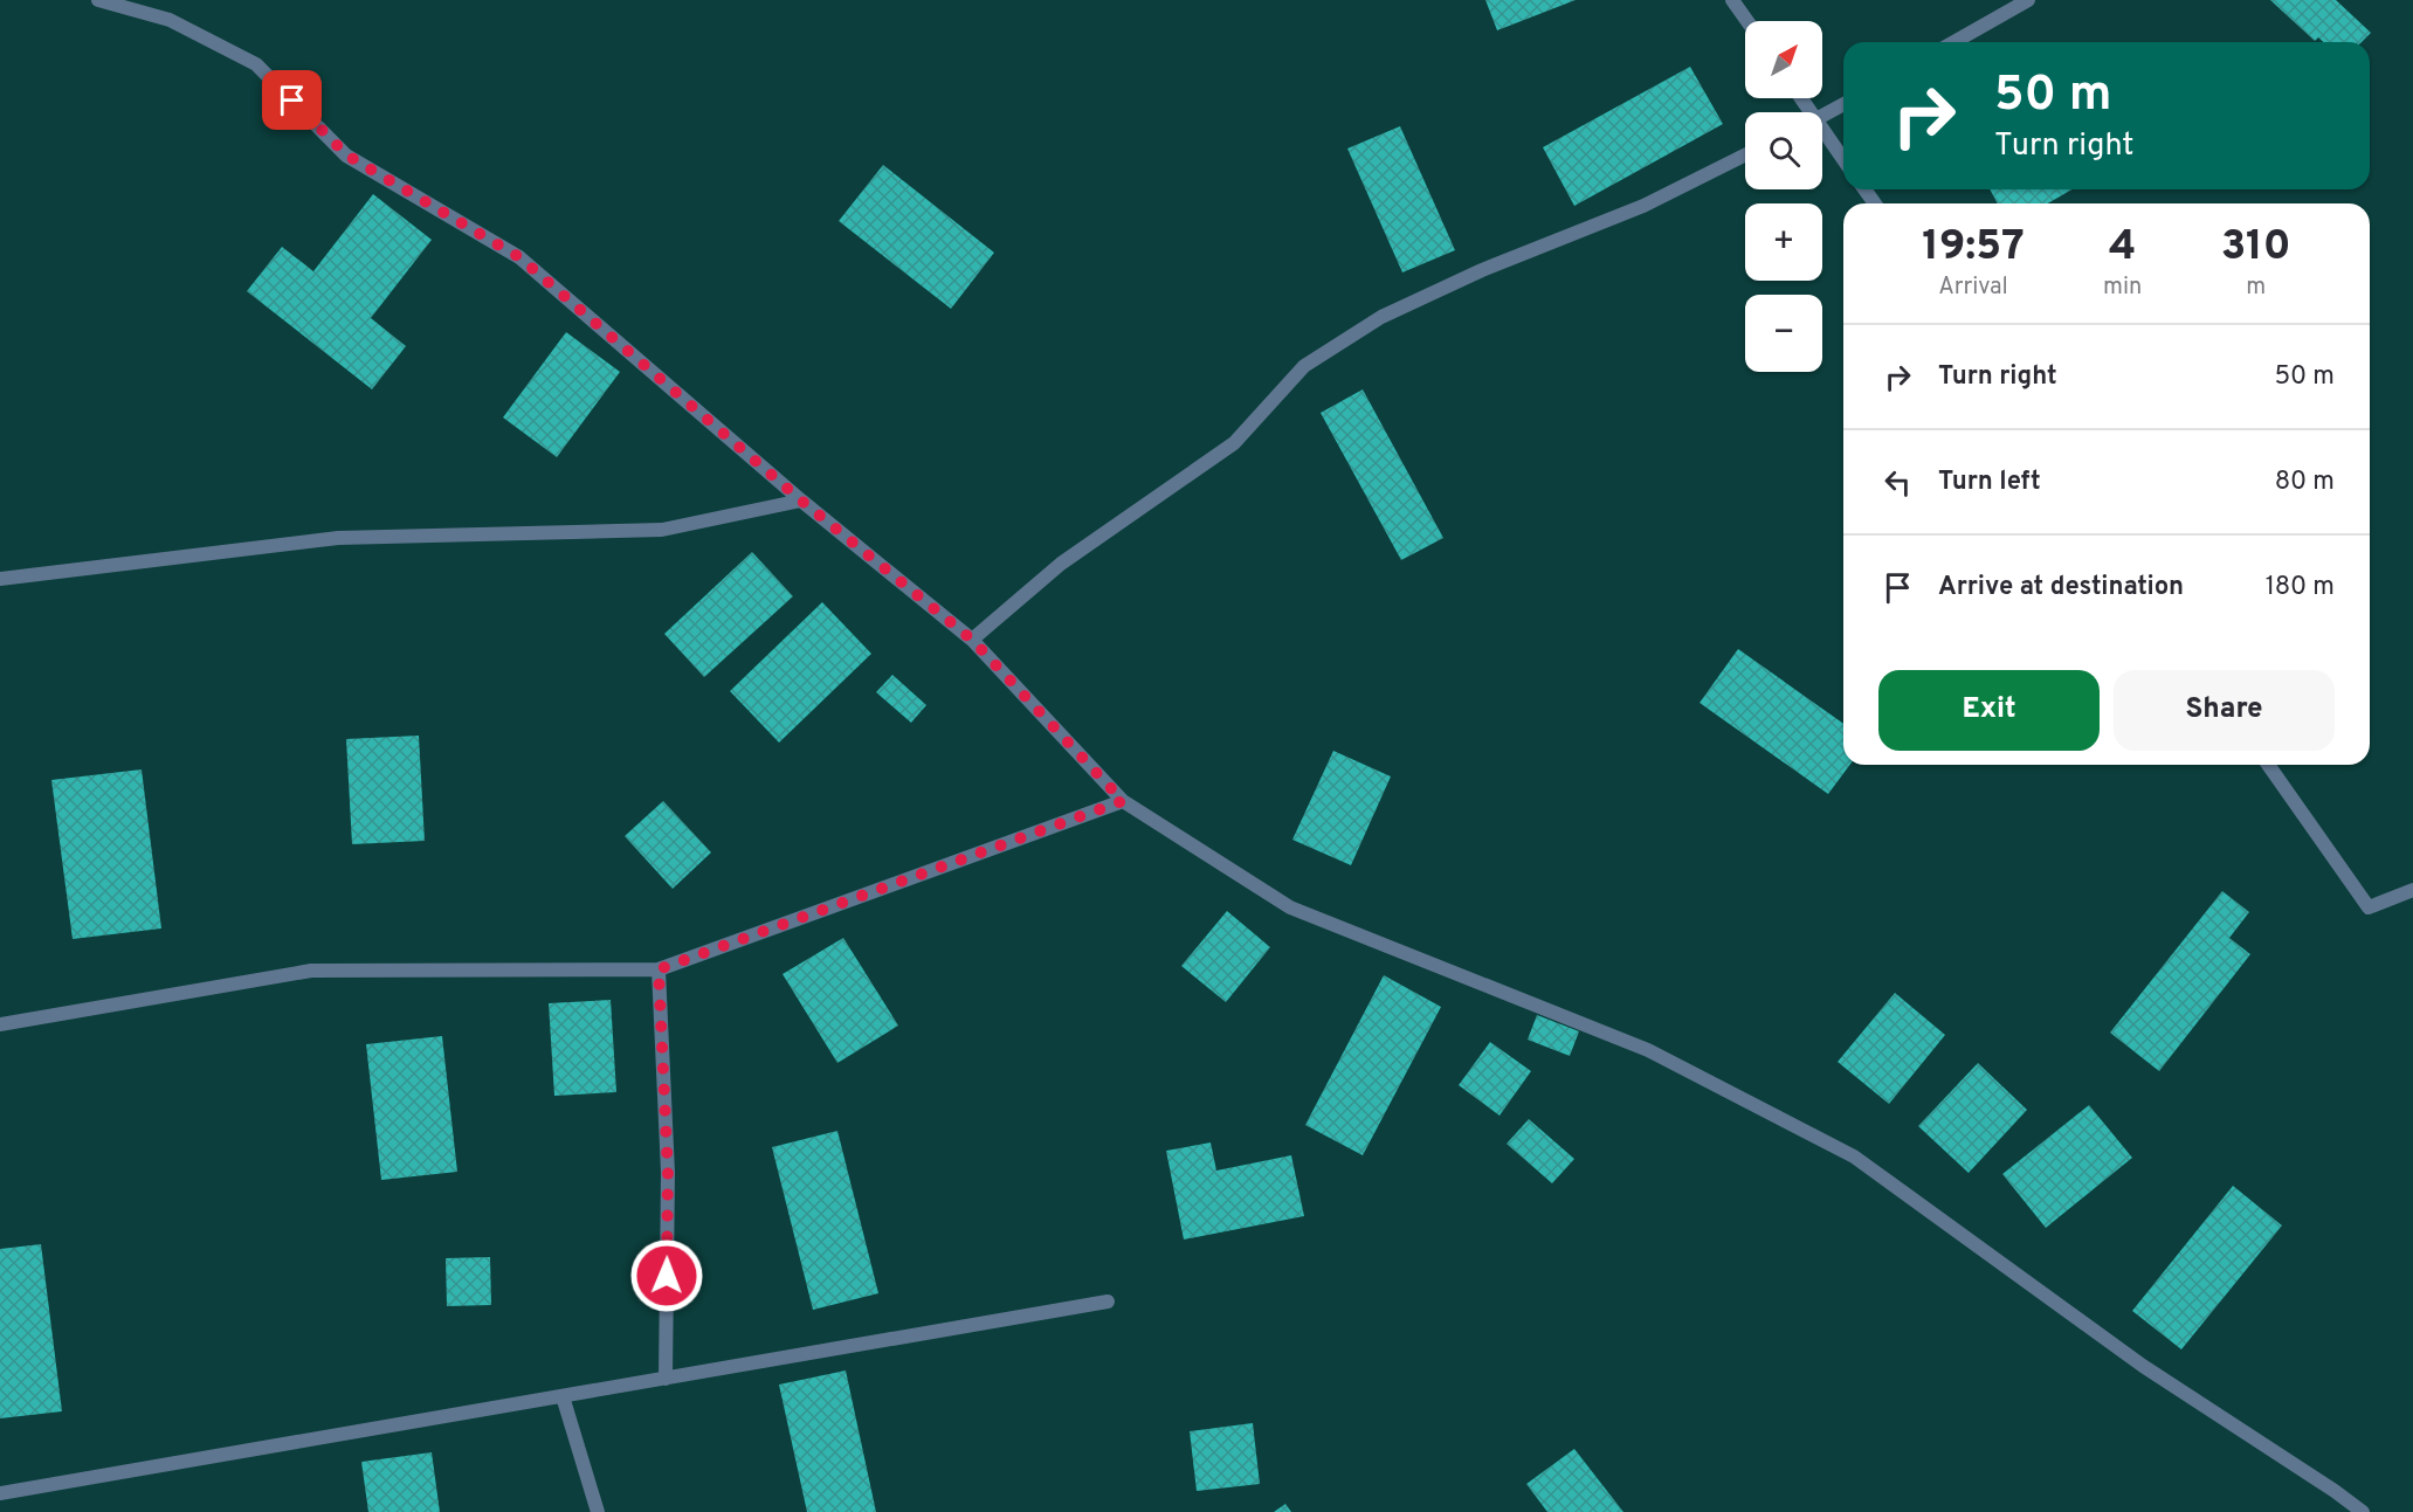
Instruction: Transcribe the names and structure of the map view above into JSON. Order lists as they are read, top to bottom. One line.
{"north":"top right","page":{"map_buttons":["+","−"],"turn":["50 m","Turn right"],"eta":["19:57","Arrival","4","min","310","m"],"list":[{"name":"Turn right","value":"50 m"},{"name":"Turn left","value":"80 m"},{"name":"Arrive at destination","value":"180 m"}],"buttons":["Exit","Share"]}}
